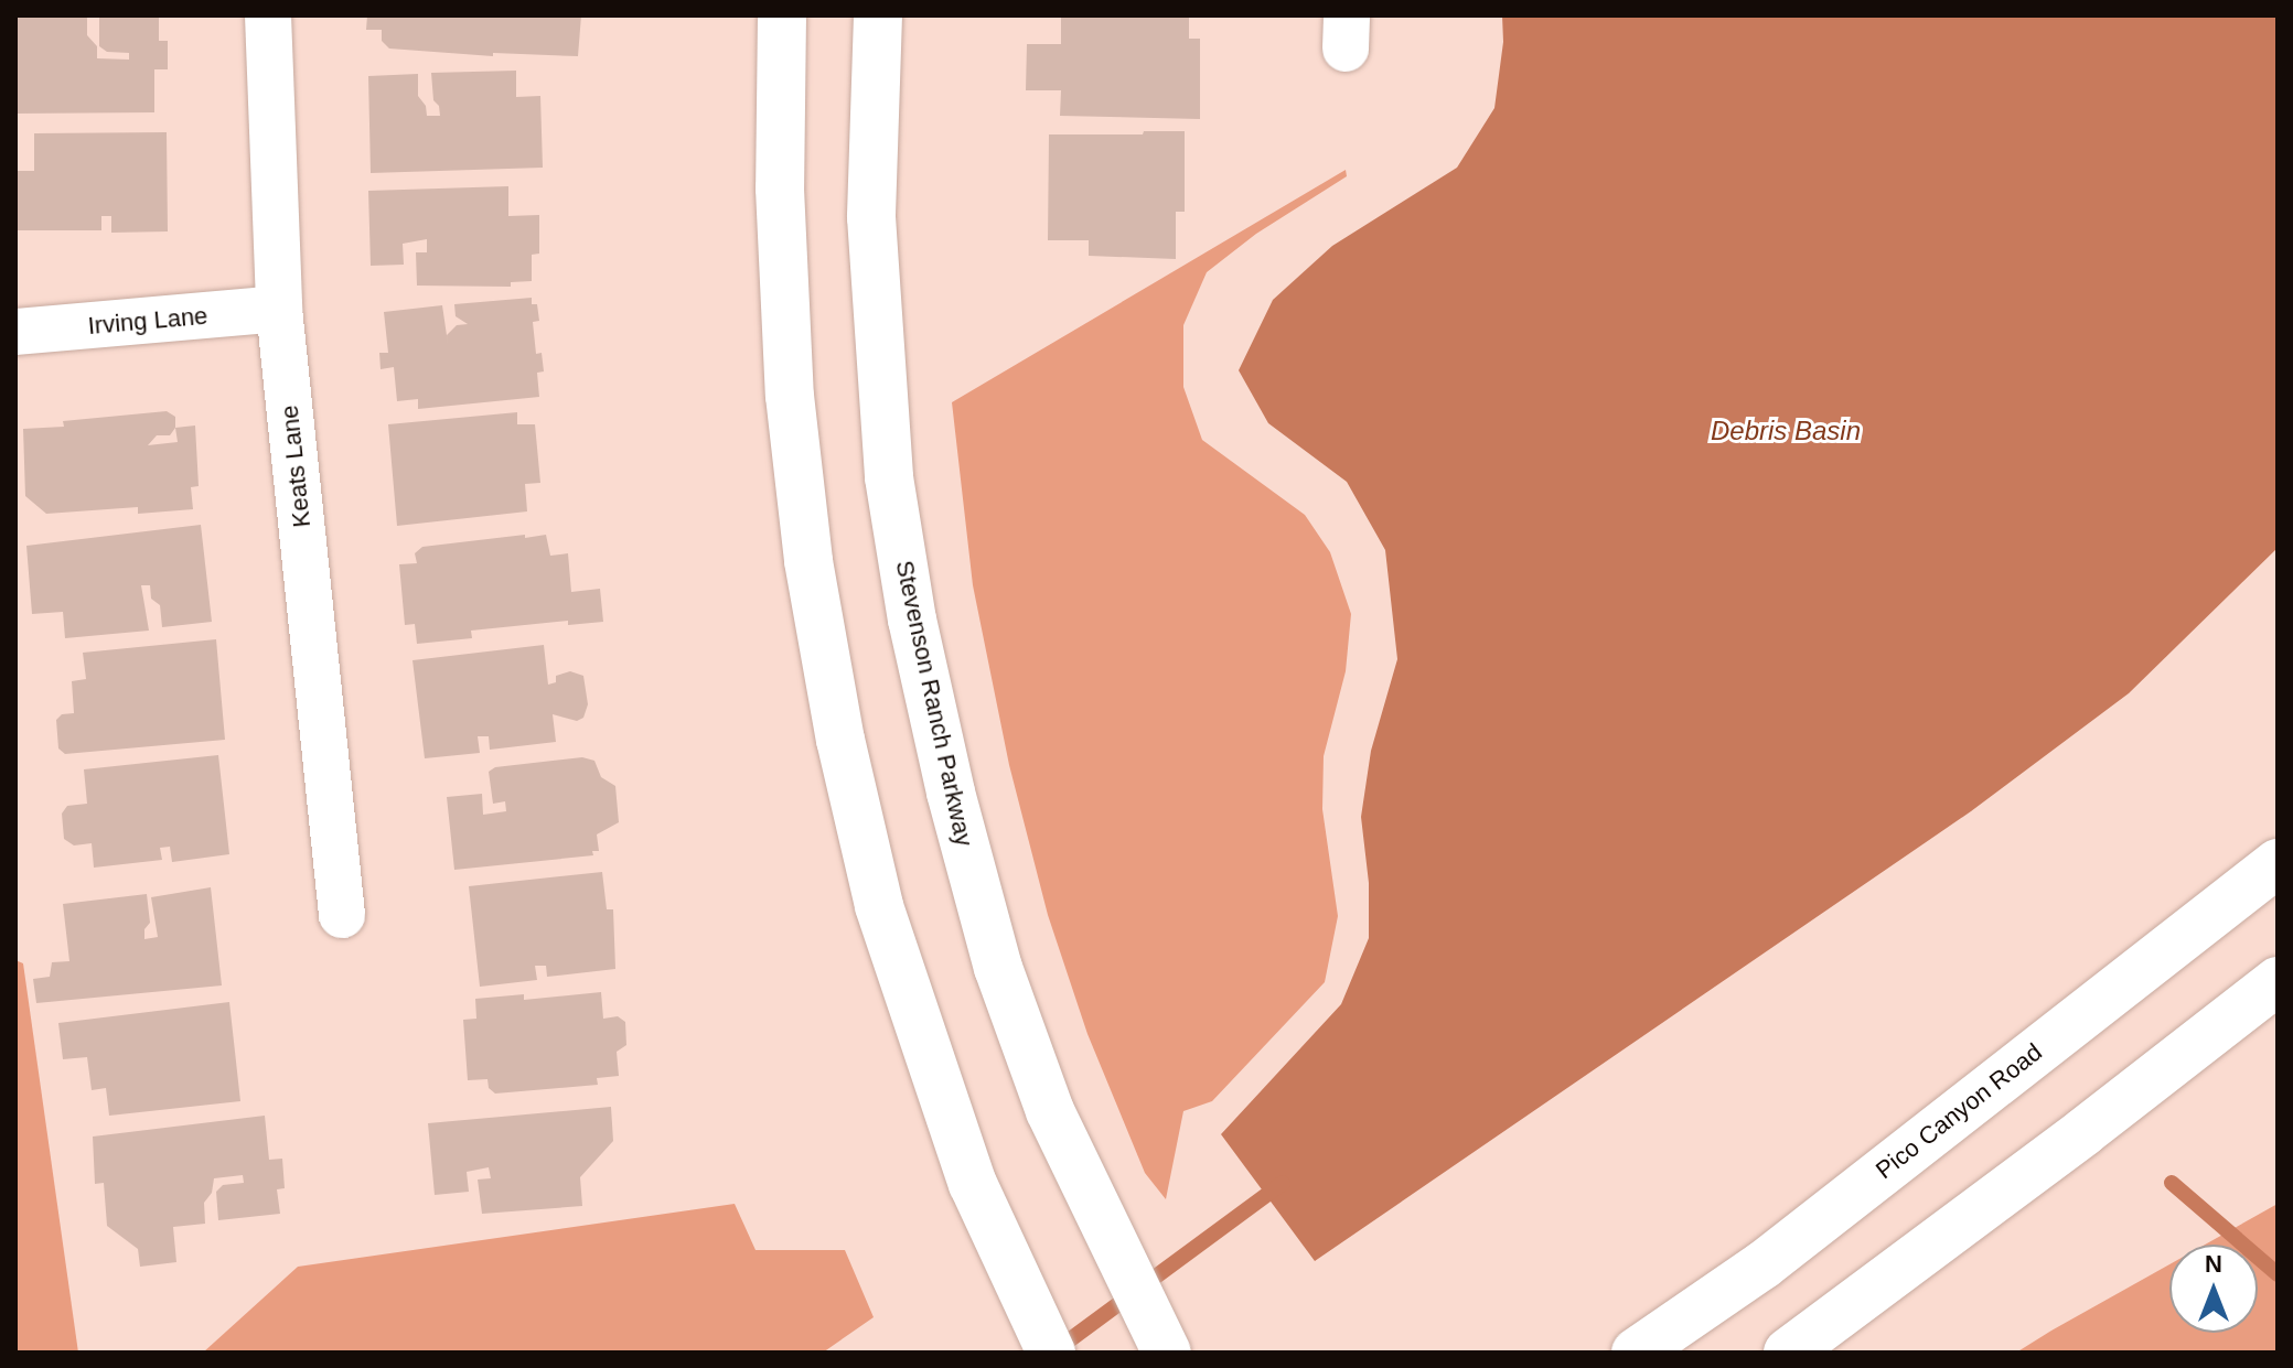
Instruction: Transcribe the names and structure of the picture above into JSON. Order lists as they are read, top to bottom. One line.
{"streets":{"main road":["Stevenson Ranch Parkway","Pico Canyon Road"],"street":["Irving Lane","Keats Lane"]},"crossings":[["Irving Lane","Keats Lane"]],"water":["Debris Basin"],"north":"top"}
